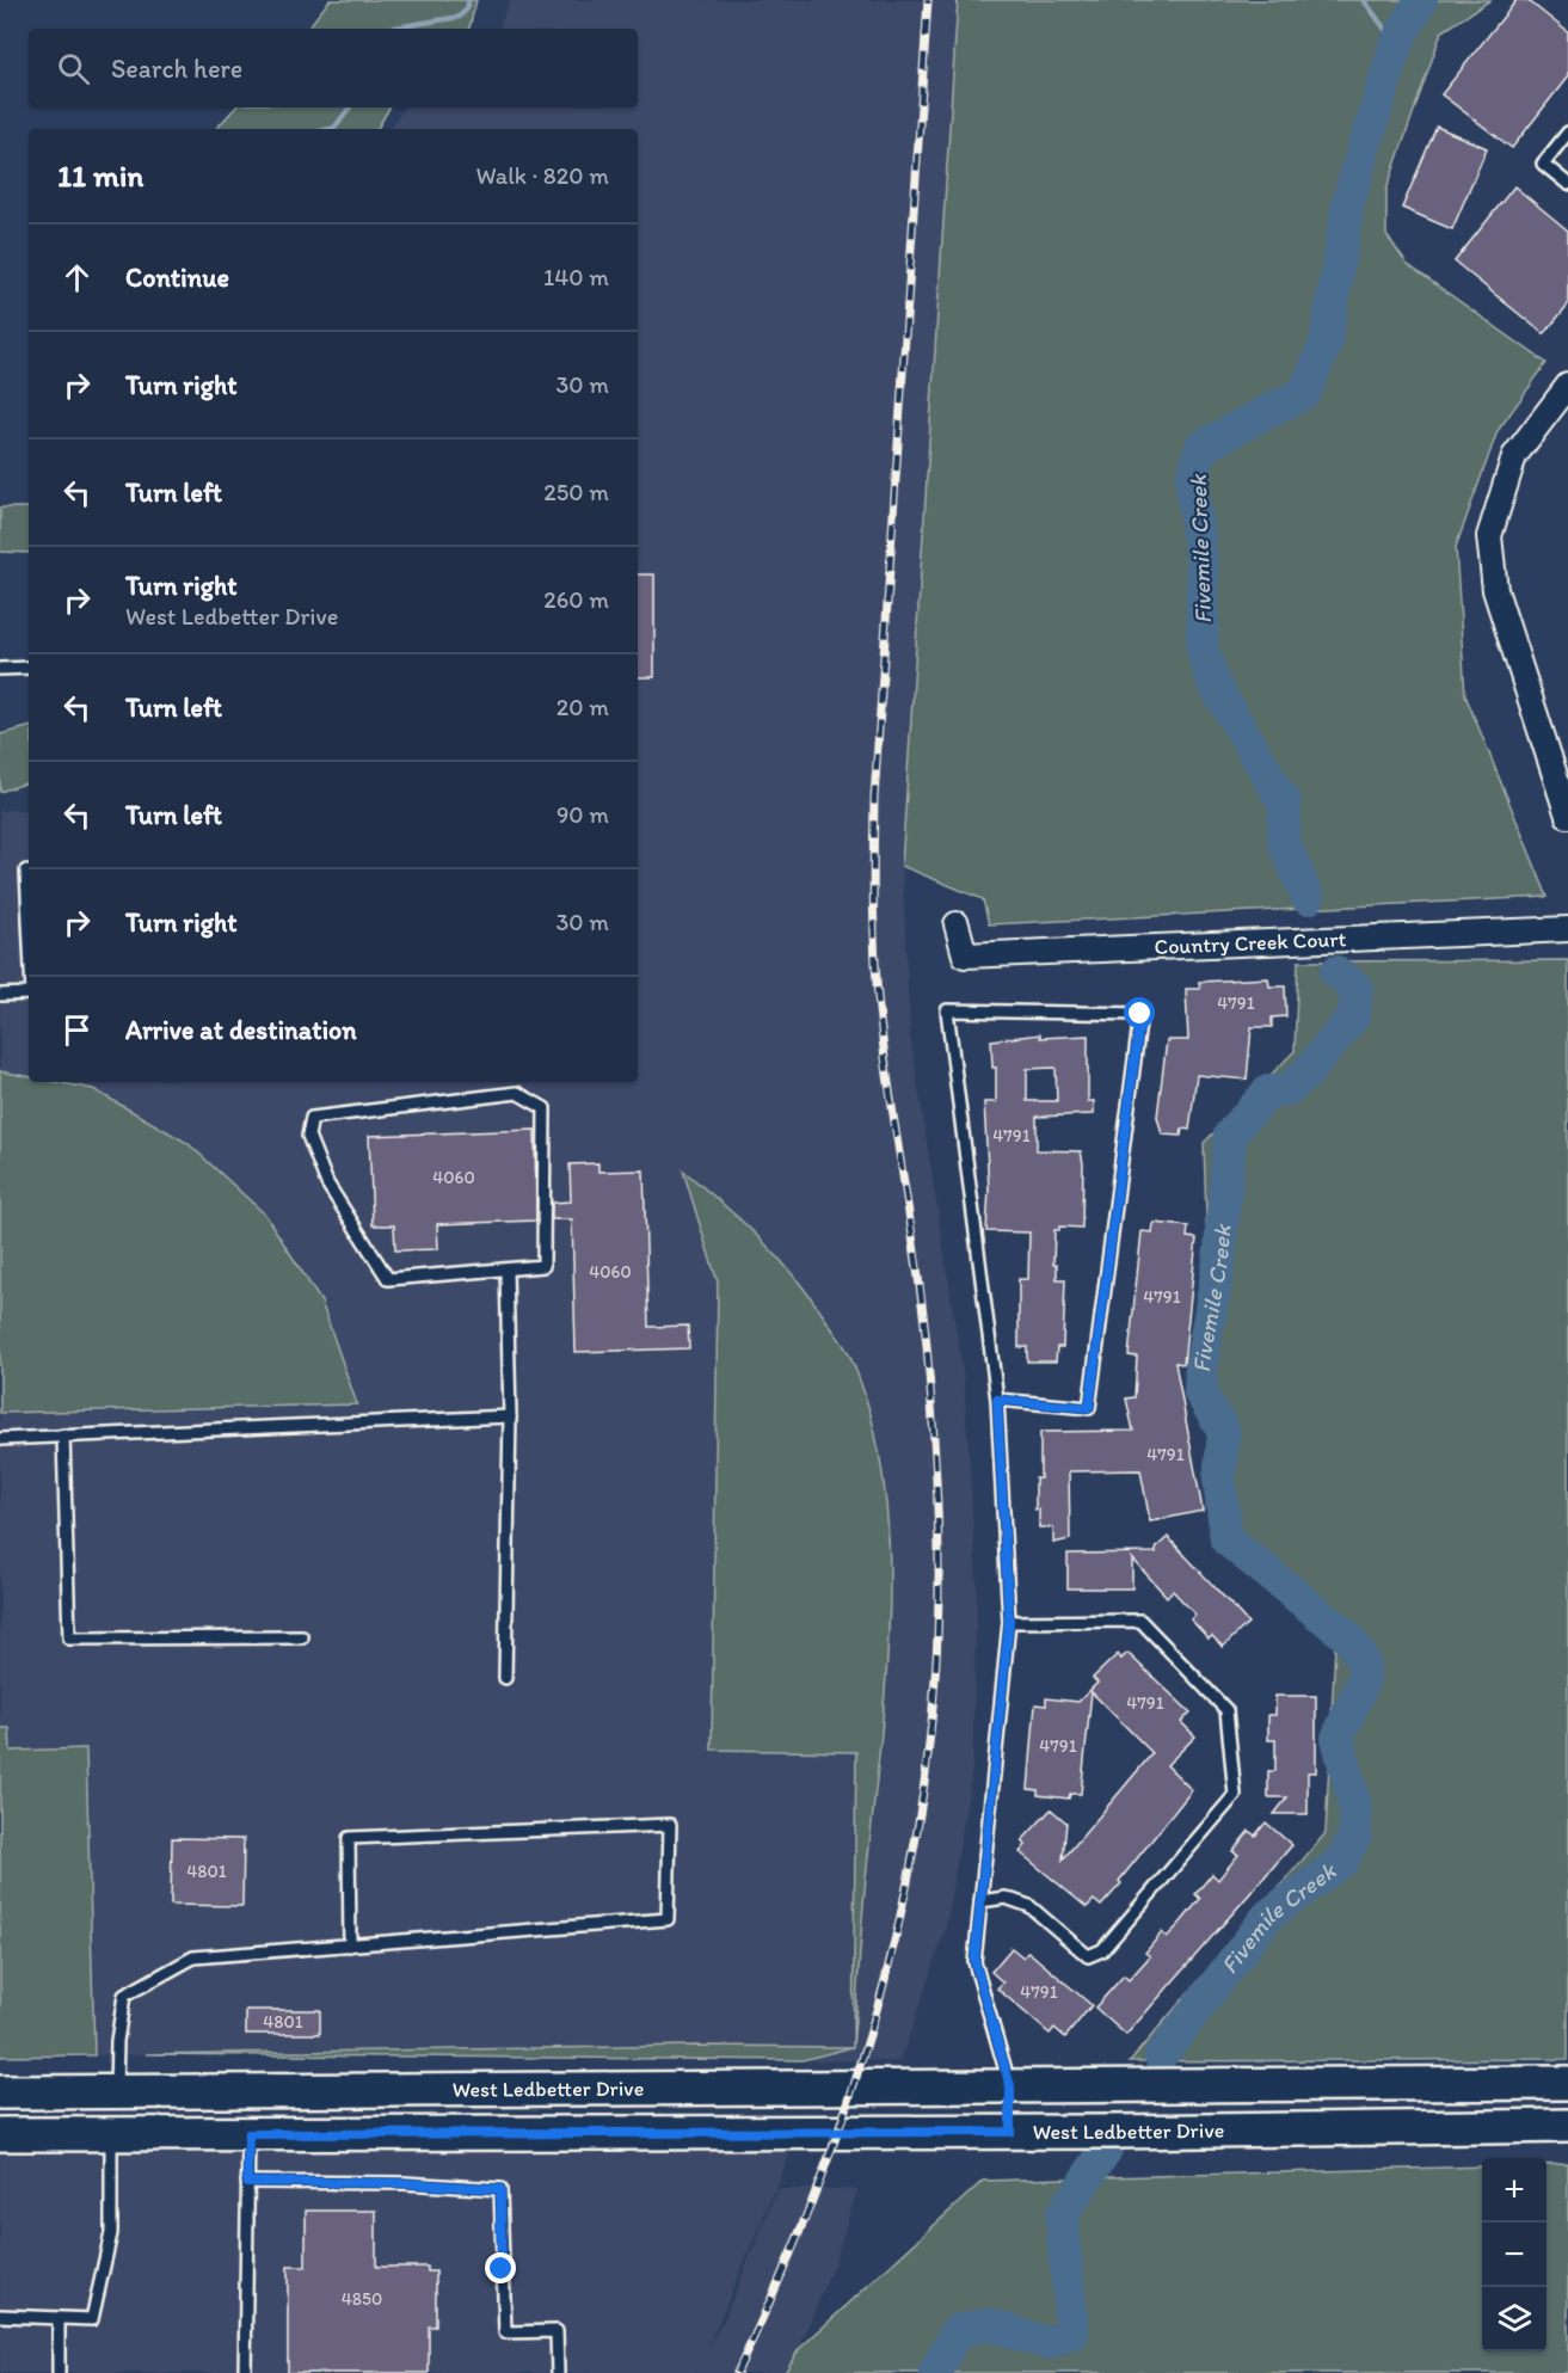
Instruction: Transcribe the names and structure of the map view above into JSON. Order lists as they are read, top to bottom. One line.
{"streets":{"main road":["West Ledbetter Drive"],"street":["Country Creek Court"]},"water":["Fivemile Creek"],"house_numbers":["4791","4791","4060","4060","4791","4791","4791","4791","4801","4791","4801","4850"],"page":{"search":"Search here","heading":["11 min","Walk · 820 m"],"list":[["Continue","140 m"],["Turn right","30 m"],["Turn left","250 m"],["Turn right","West Ledbetter Drive","260 m"],["Turn left","20 m"],["Turn left","90 m"],["Turn right","30 m"],"Arrive at destination"],"map_buttons":["+","−"]}}
